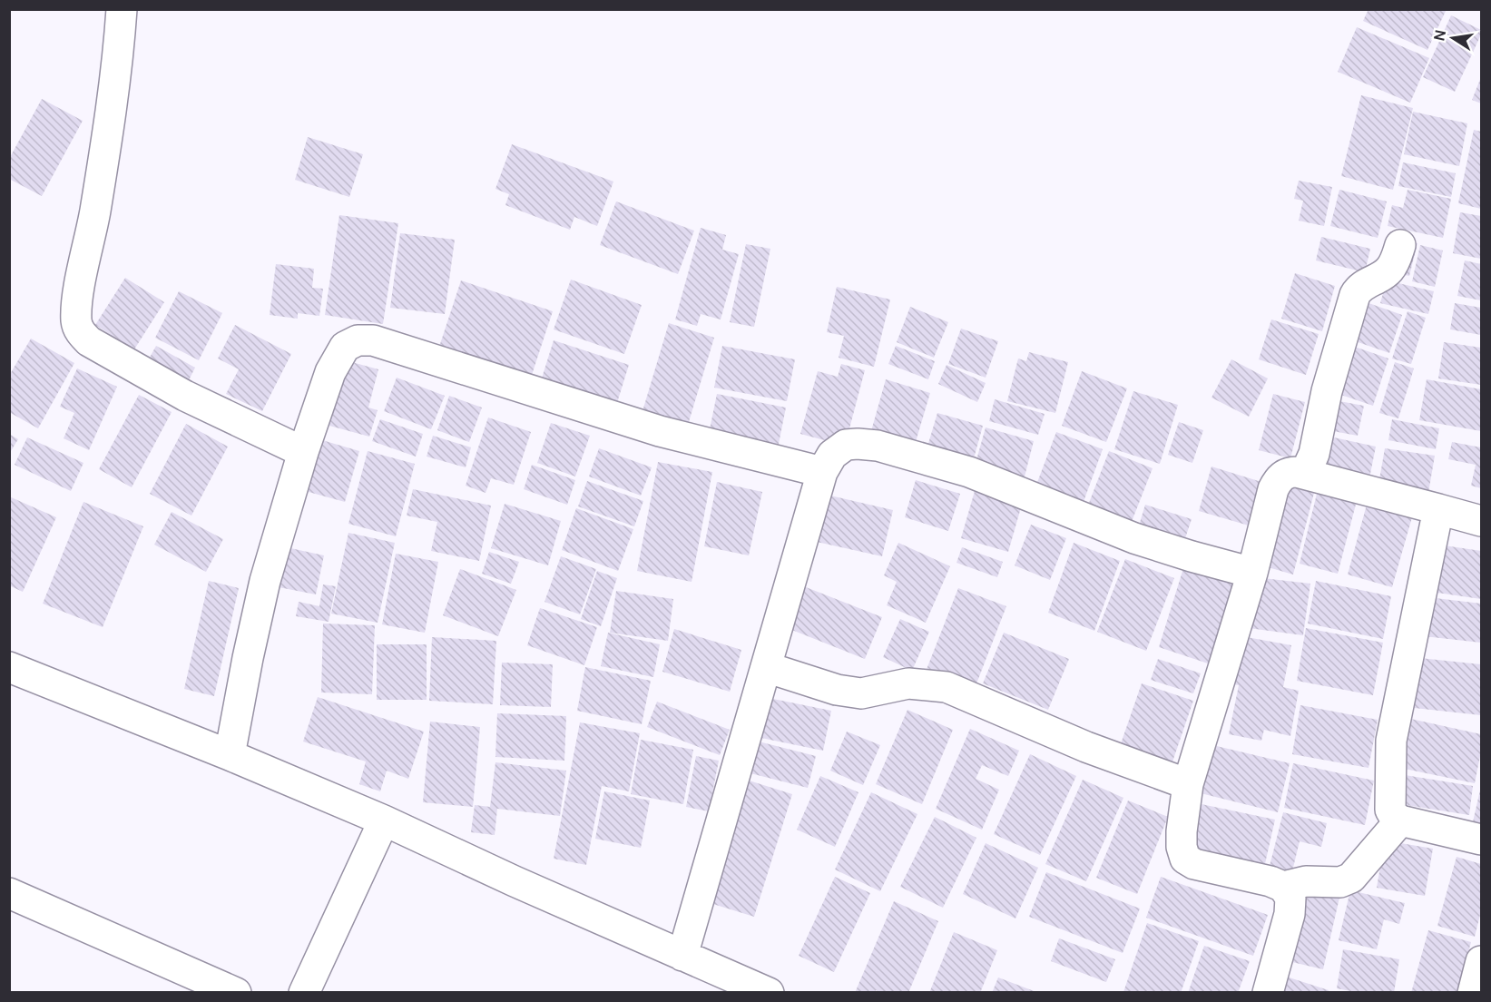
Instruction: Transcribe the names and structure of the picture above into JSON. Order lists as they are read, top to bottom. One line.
{"north":"left"}
